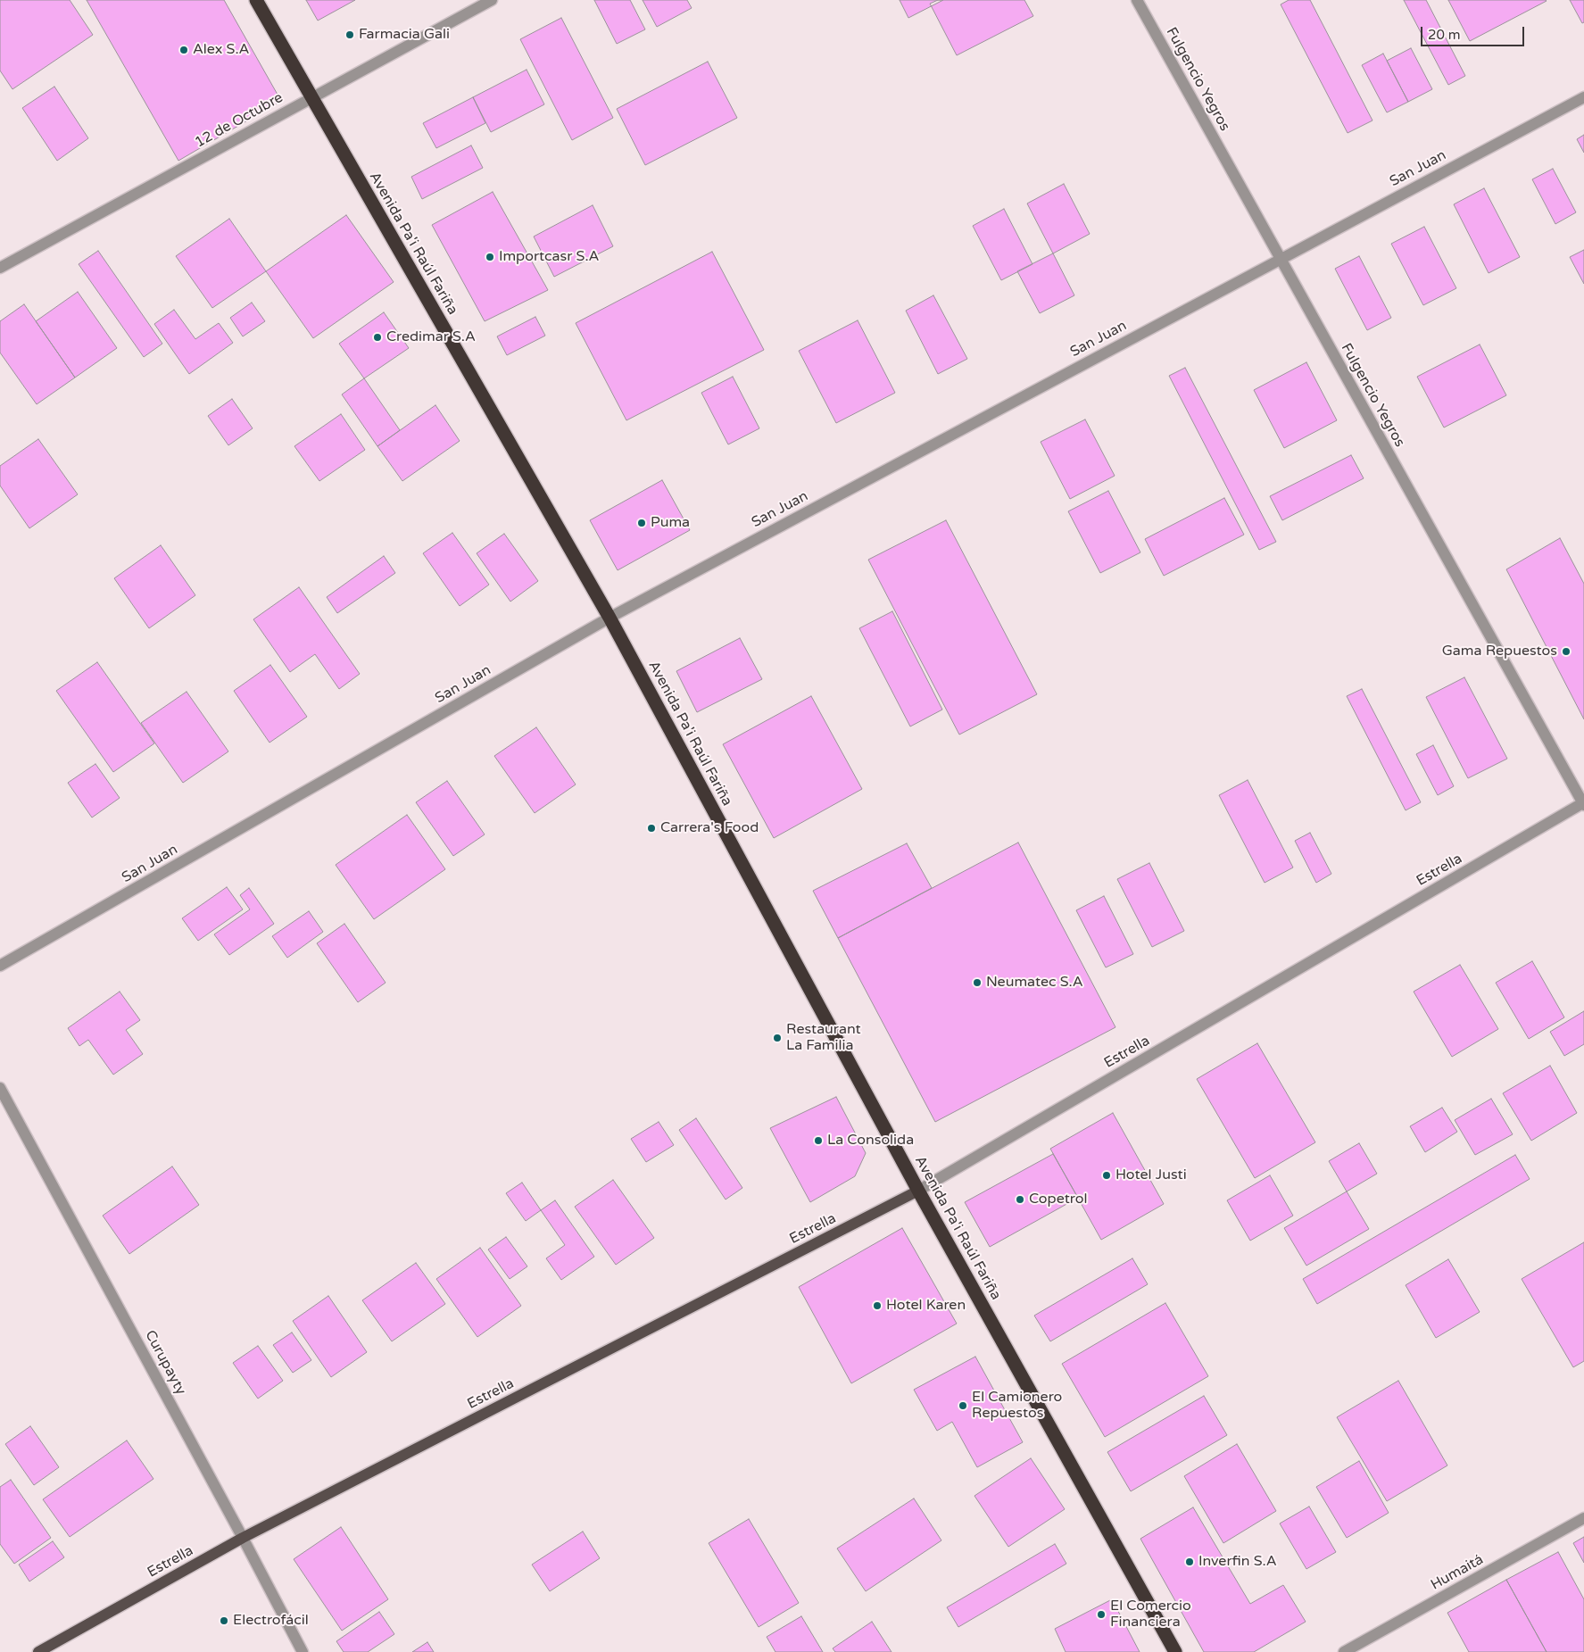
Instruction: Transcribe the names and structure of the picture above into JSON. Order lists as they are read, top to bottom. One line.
{"streets":{"highway":["Avenida Pa'i Raúl Fariña"],"main road":["Estrella"],"street":["Fulgencio Yegros","12 de Octubre","San Juan","Curupayty","Humaitá"]},"crossings":[["Fulgencio Yegros","San Juan"],["Fulgencio Yegros","Estrella"],["12 de Octubre","Avenida Pa'i Raúl Fariña"],["San Juan","Avenida Pa'i Raúl Fariña"],["Avenida Pa'i Raúl Fariña","Estrella"],["Estrella","Curupayty"]],"places":["Farmacia Gali","Alex S.A","Importcasr S.A","Credimar S.A","Puma","Gama Repuestos","Carrera's Food","Neumatec S.A","Restaurant La Familia","La Consolida","Hotel Justi","Copetrol","Hotel Karen","El Camionero Repuestos","Inverfin S.A","El Comercio Financiera","Electrofácil"],"scale_bar":"20 m"}
